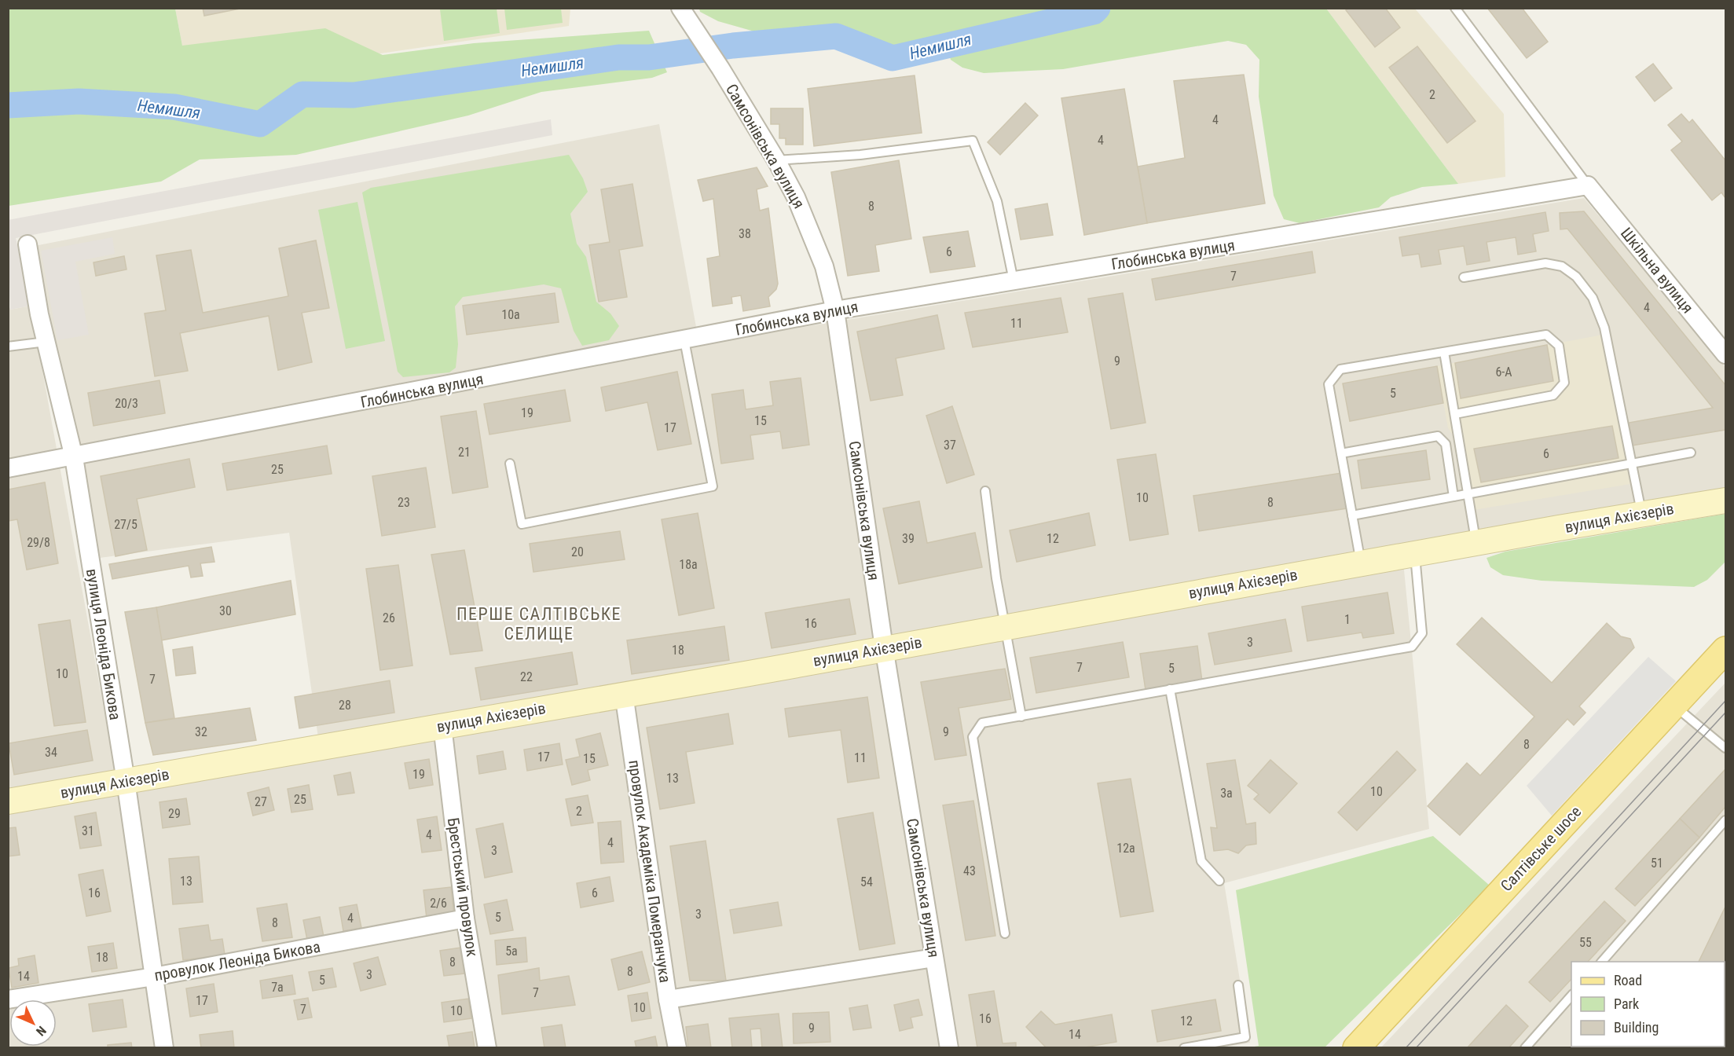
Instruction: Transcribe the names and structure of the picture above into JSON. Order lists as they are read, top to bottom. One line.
{"streets":{"main road":["вулиця Ахієзерів","Салтівське шосе"],"street":["Самсонівська вулиця","Глобинська вулиця","Шкільна вулиця","вулиця Леоніда Бикова","провулок Академіка Померанчука","Брестський провулок","провулок Леоніда Бикова"]},"crossings":[["Самсонівська вулиця","Глобинська вулиця"],["Самсонівська вулиця","вулиця Ахієзерів"],["Глобинська вулиця","Шкільна вулиця"],["Глобинська вулиця","вулиця Леоніда Бикова"],["вулиця Ахієзерів","вулиця Леоніда Бикова"],["вулиця Ахієзерів","провулок Академіка Померанчука"],["вулиця Ахієзерів","Брестський провулок"],["вулиця Леоніда Бикова","провулок Леоніда Бикова"],["Брестський провулок","провулок Леоніда Бикова"]],"districts":["ПЕРШЕ САЛТІВСЬКЕ СЕЛИЩЕ"],"water":["Немишля"],"house_numbers":["2","4","4","8","38","6","7","4","10а","11","9","6-А","5","20/3","19","15","17","37","21","6","25","10","23","8","27/5","39","12","29/8","20","18а","30","26","1","16","3","18","7","5","10","22","7","28","32","9","8","34","17","11","15","19","13","10","3а","25","27","2","29","31","4","4","12а","3","51","43","13","54","16","6","2/6","3","5","4","8","55","5а","18","8","8","3","14","5","7а","7","17","10","7","10","16","12","9","14"],"legend":["Road","Park","Building"],"north":"bottom right"}
